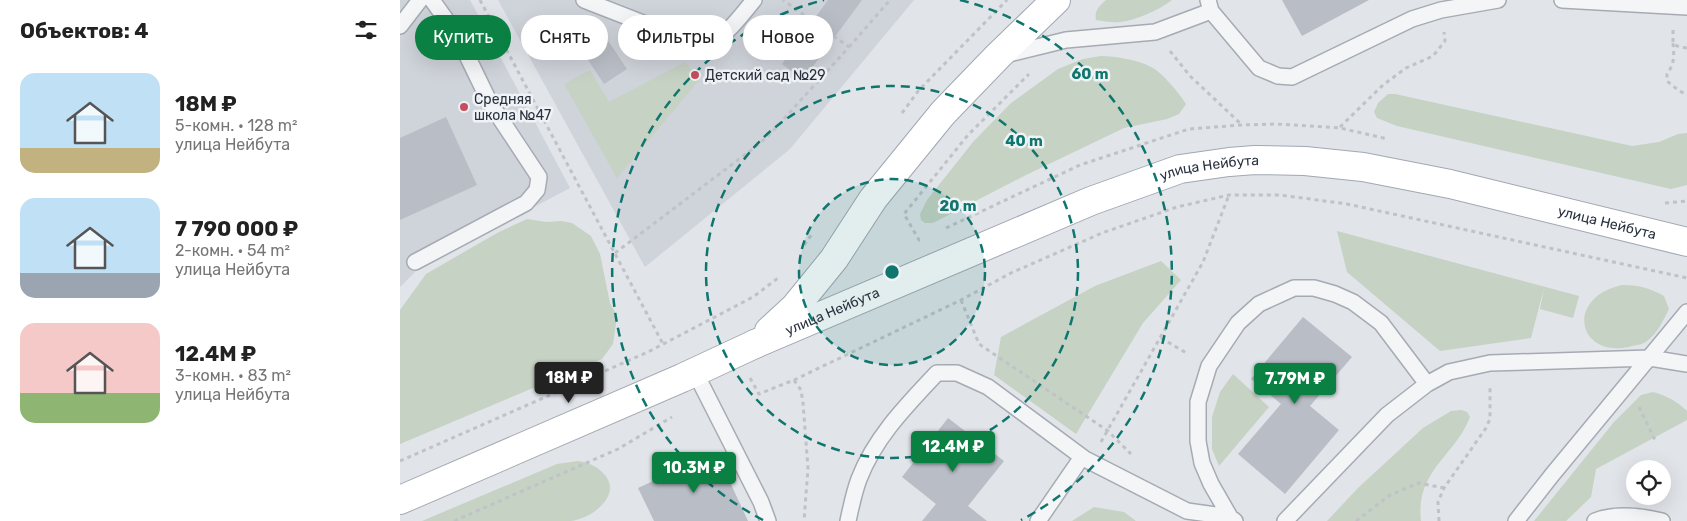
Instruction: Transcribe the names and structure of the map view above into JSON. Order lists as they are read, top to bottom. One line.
{"streets":{"main road":["улица Нейбута"]},"places":["Детский сад №29","Средняя школа №47"],"page":{"heading":"Объектов: 4","chip":["Купить","Снять","Фильтры","Новое"],"list":[{"name":"18M ₽","note":"5-комн. · 128 m² · улица Нейбута"},{"name":"7 790 000 ₽","note":"2-комн. · 54 m² · улица Нейбута"},{"name":"12.4M ₽","note":"3-комн. · 83 m² · улица Нейбута"}],"price":["18M ₽","7.79M ₽","12.4M ₽","10.3M ₽"]},"rings":["60 m","40 m","20 m"]}
